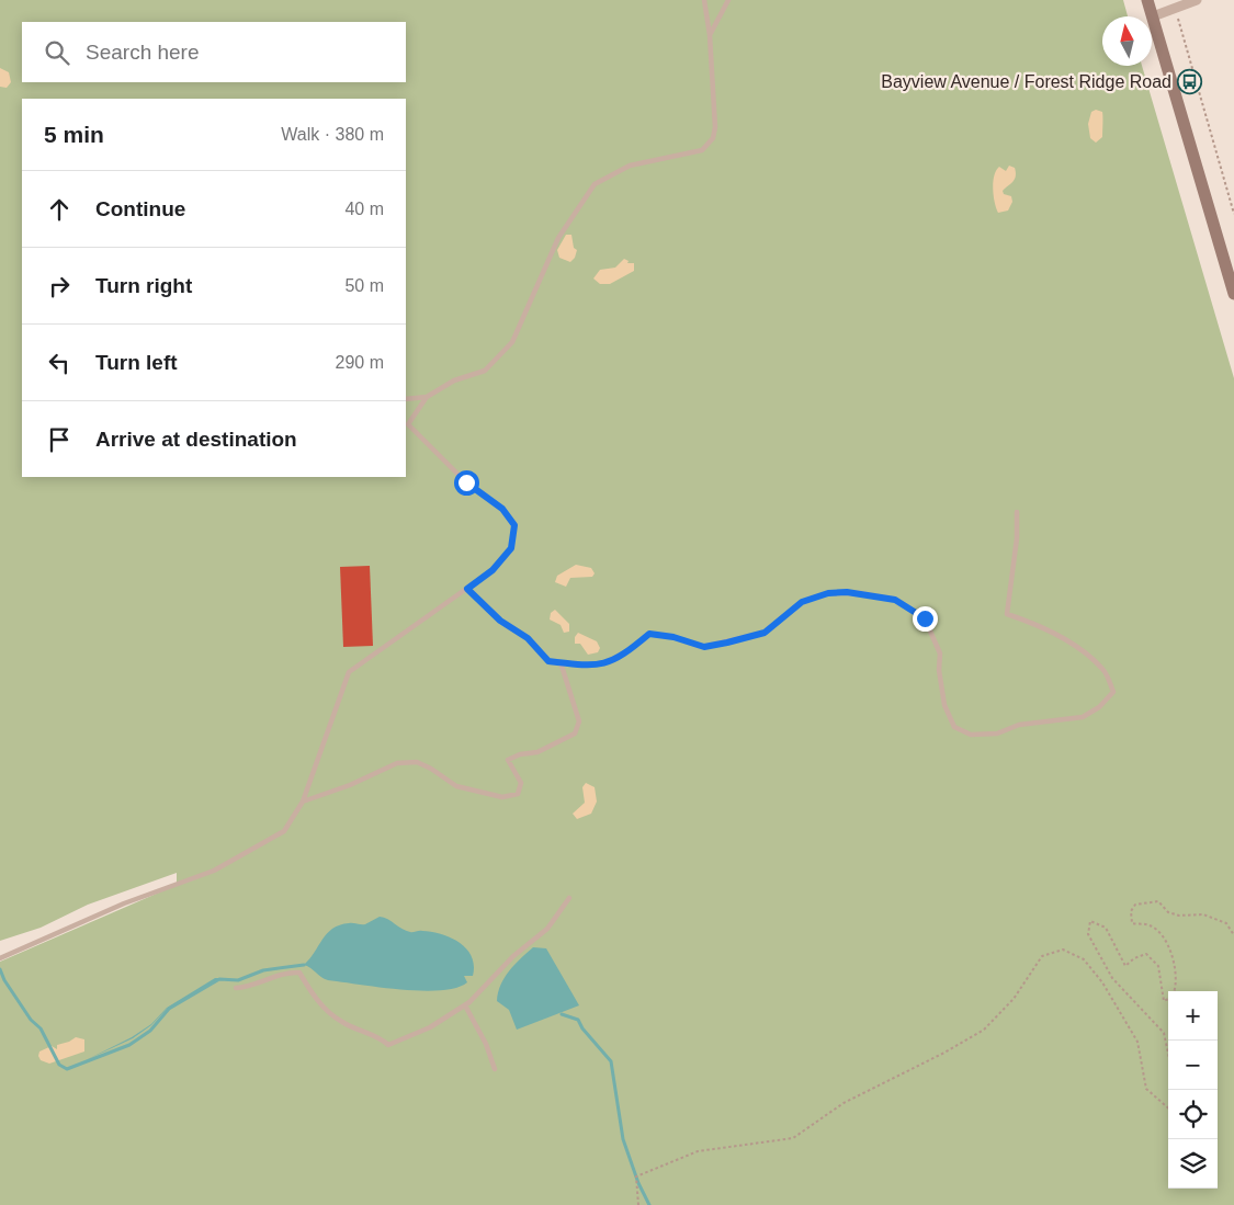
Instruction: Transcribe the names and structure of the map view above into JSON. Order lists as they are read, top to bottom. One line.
{"places":{"bus stop":["Bayview Avenue / Forest Ridge Road"]},"north":"top","page":{"search":"Search here","heading":["5 min","Walk · 380 m"],"list":[["Continue","40 m"],["Turn right","50 m"],["Turn left","290 m"],"Arrive at destination"],"map_buttons":["+","−"]}}
